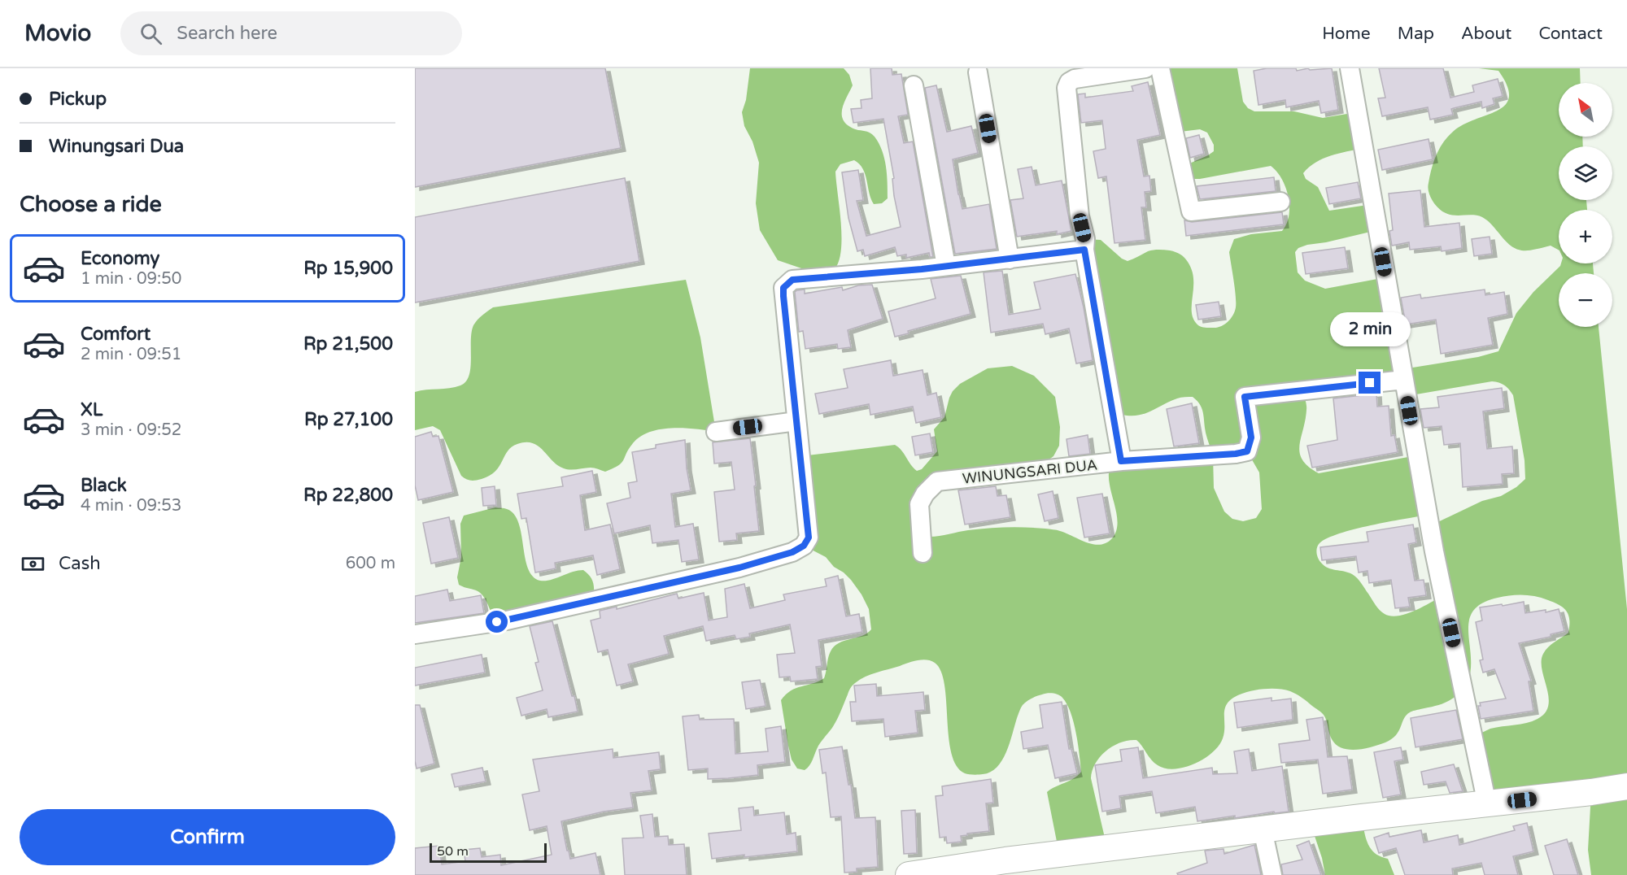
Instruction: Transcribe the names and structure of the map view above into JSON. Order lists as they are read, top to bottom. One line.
{"streets":{"street":["WINUNGSARI DUA"]},"scale_bar":"50 m","north":"top left","page":{"header":"Movio","search":"Search here","nav":["Home","Map","About","Contact"],"banner":["Pickup","Winungsari Dua"],"map_buttons":["+","−"],"heading":"Choose a ride","list":[{"name":"Economy","note":"1 min · 09:50","value":"Rp 15,900"},{"name":"Comfort","note":"2 min · 09:51","value":"Rp 21,500"},{"name":"XL","note":"3 min · 09:52","value":"Rp 27,100"},{"name":"Black","note":"4 min · 09:53","value":"Rp 22,800"}],"bubble":"2 min","pay":["Cash","600 m"],"buttons":"Confirm","scale":"50 m"}}
